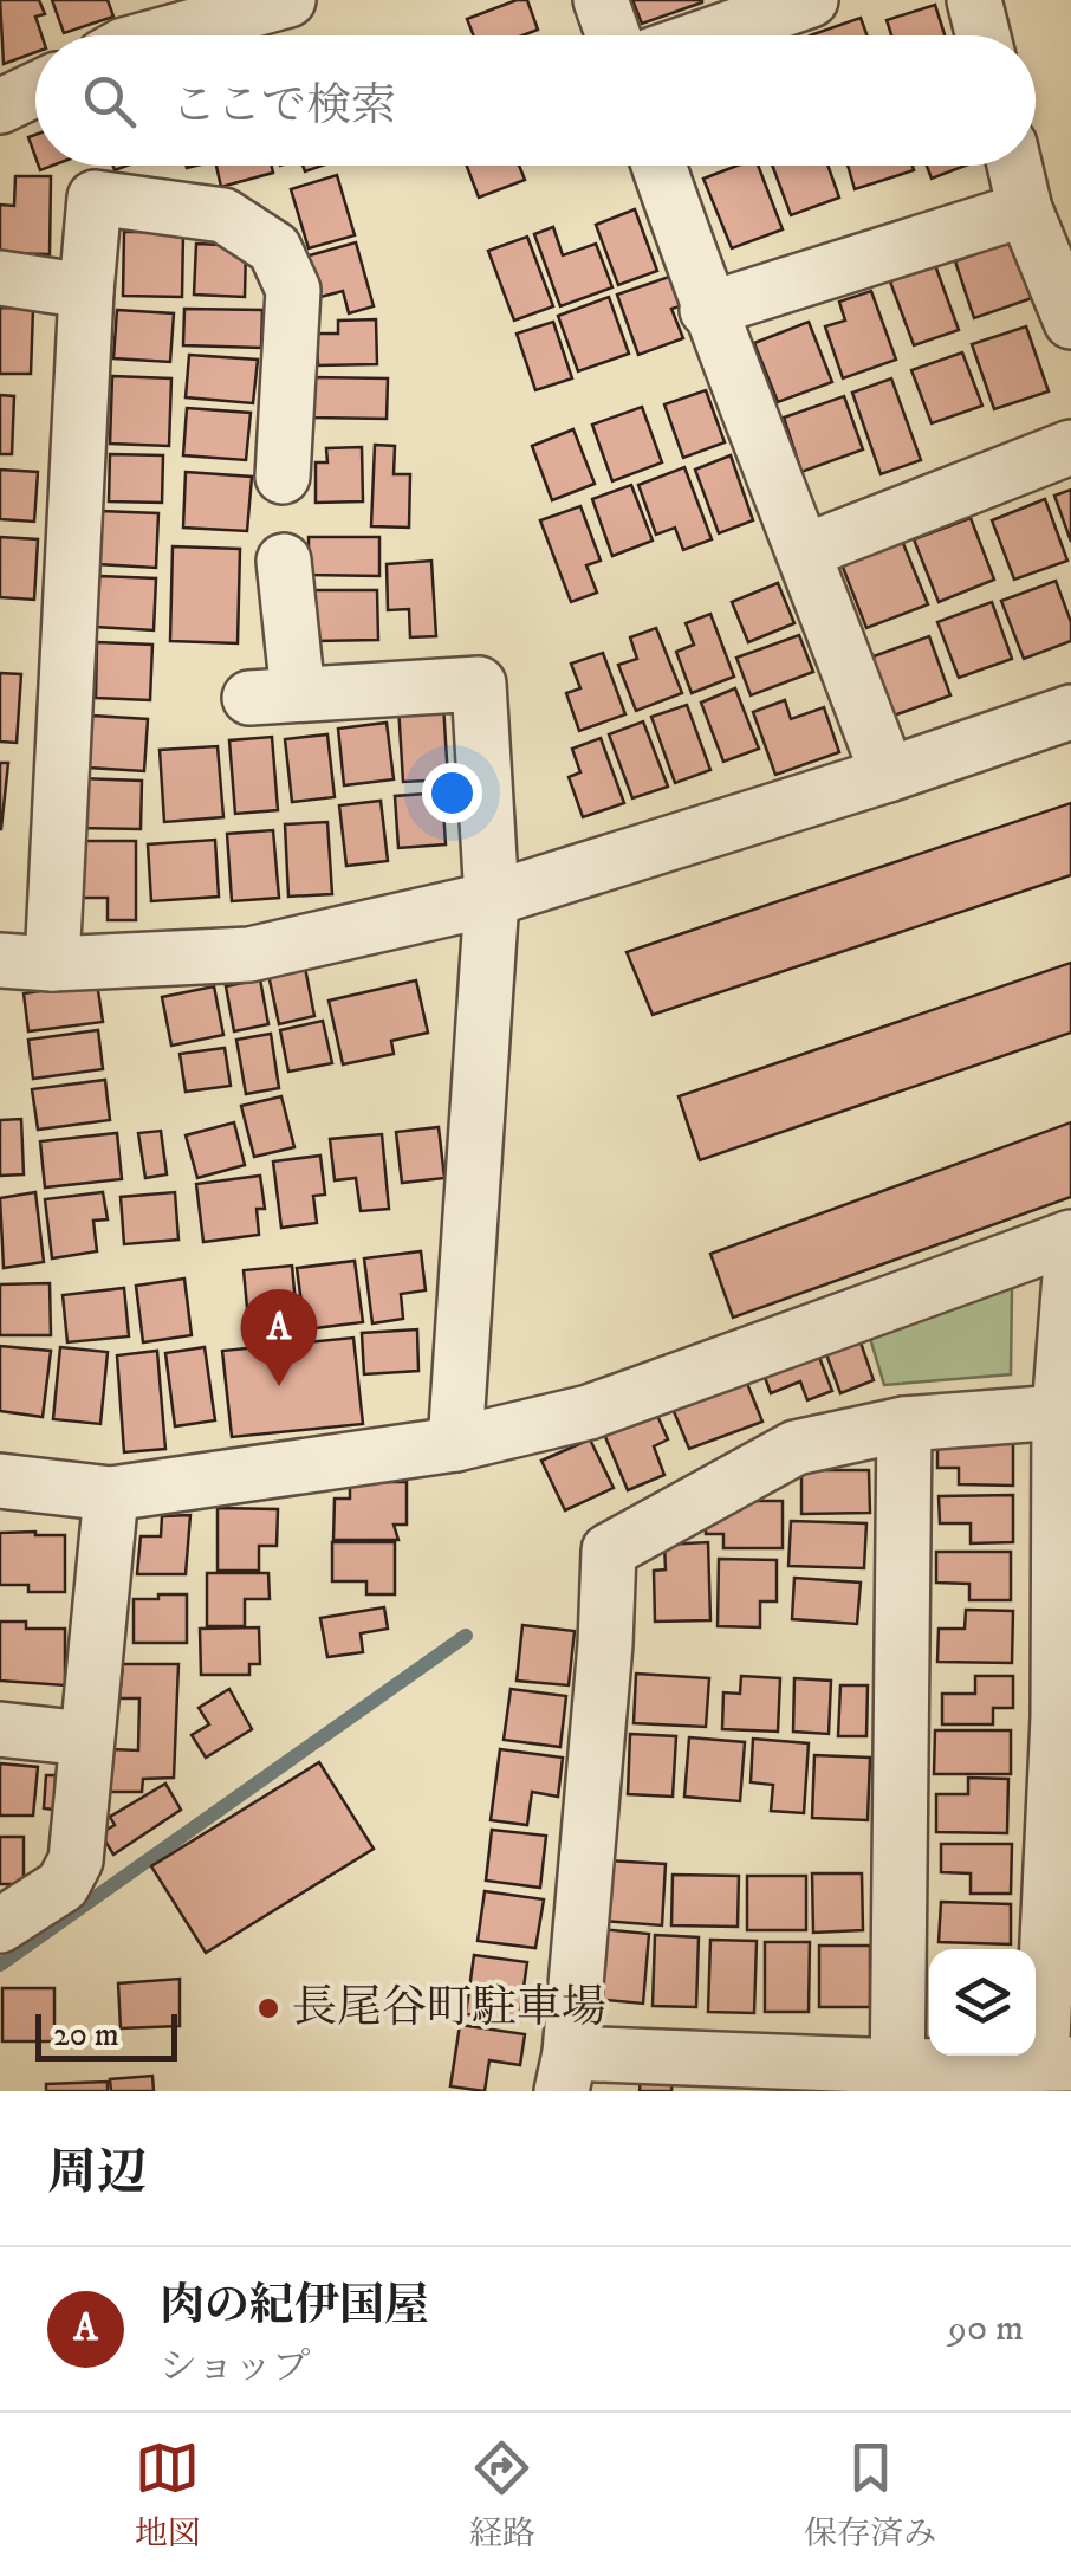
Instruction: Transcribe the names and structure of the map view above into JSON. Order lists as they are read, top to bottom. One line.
{"places":["長尾谷町駐車場"],"scale_bar":"20 m","page":{"search":"ここで検索","pins":"A","scale":"20 m","heading":"周辺","list":[{"mark":"A","name":"肉の紀伊国屋","note":"ショップ","value":"90 m"}],"nav":["地図","経路","保存済み"]}}
